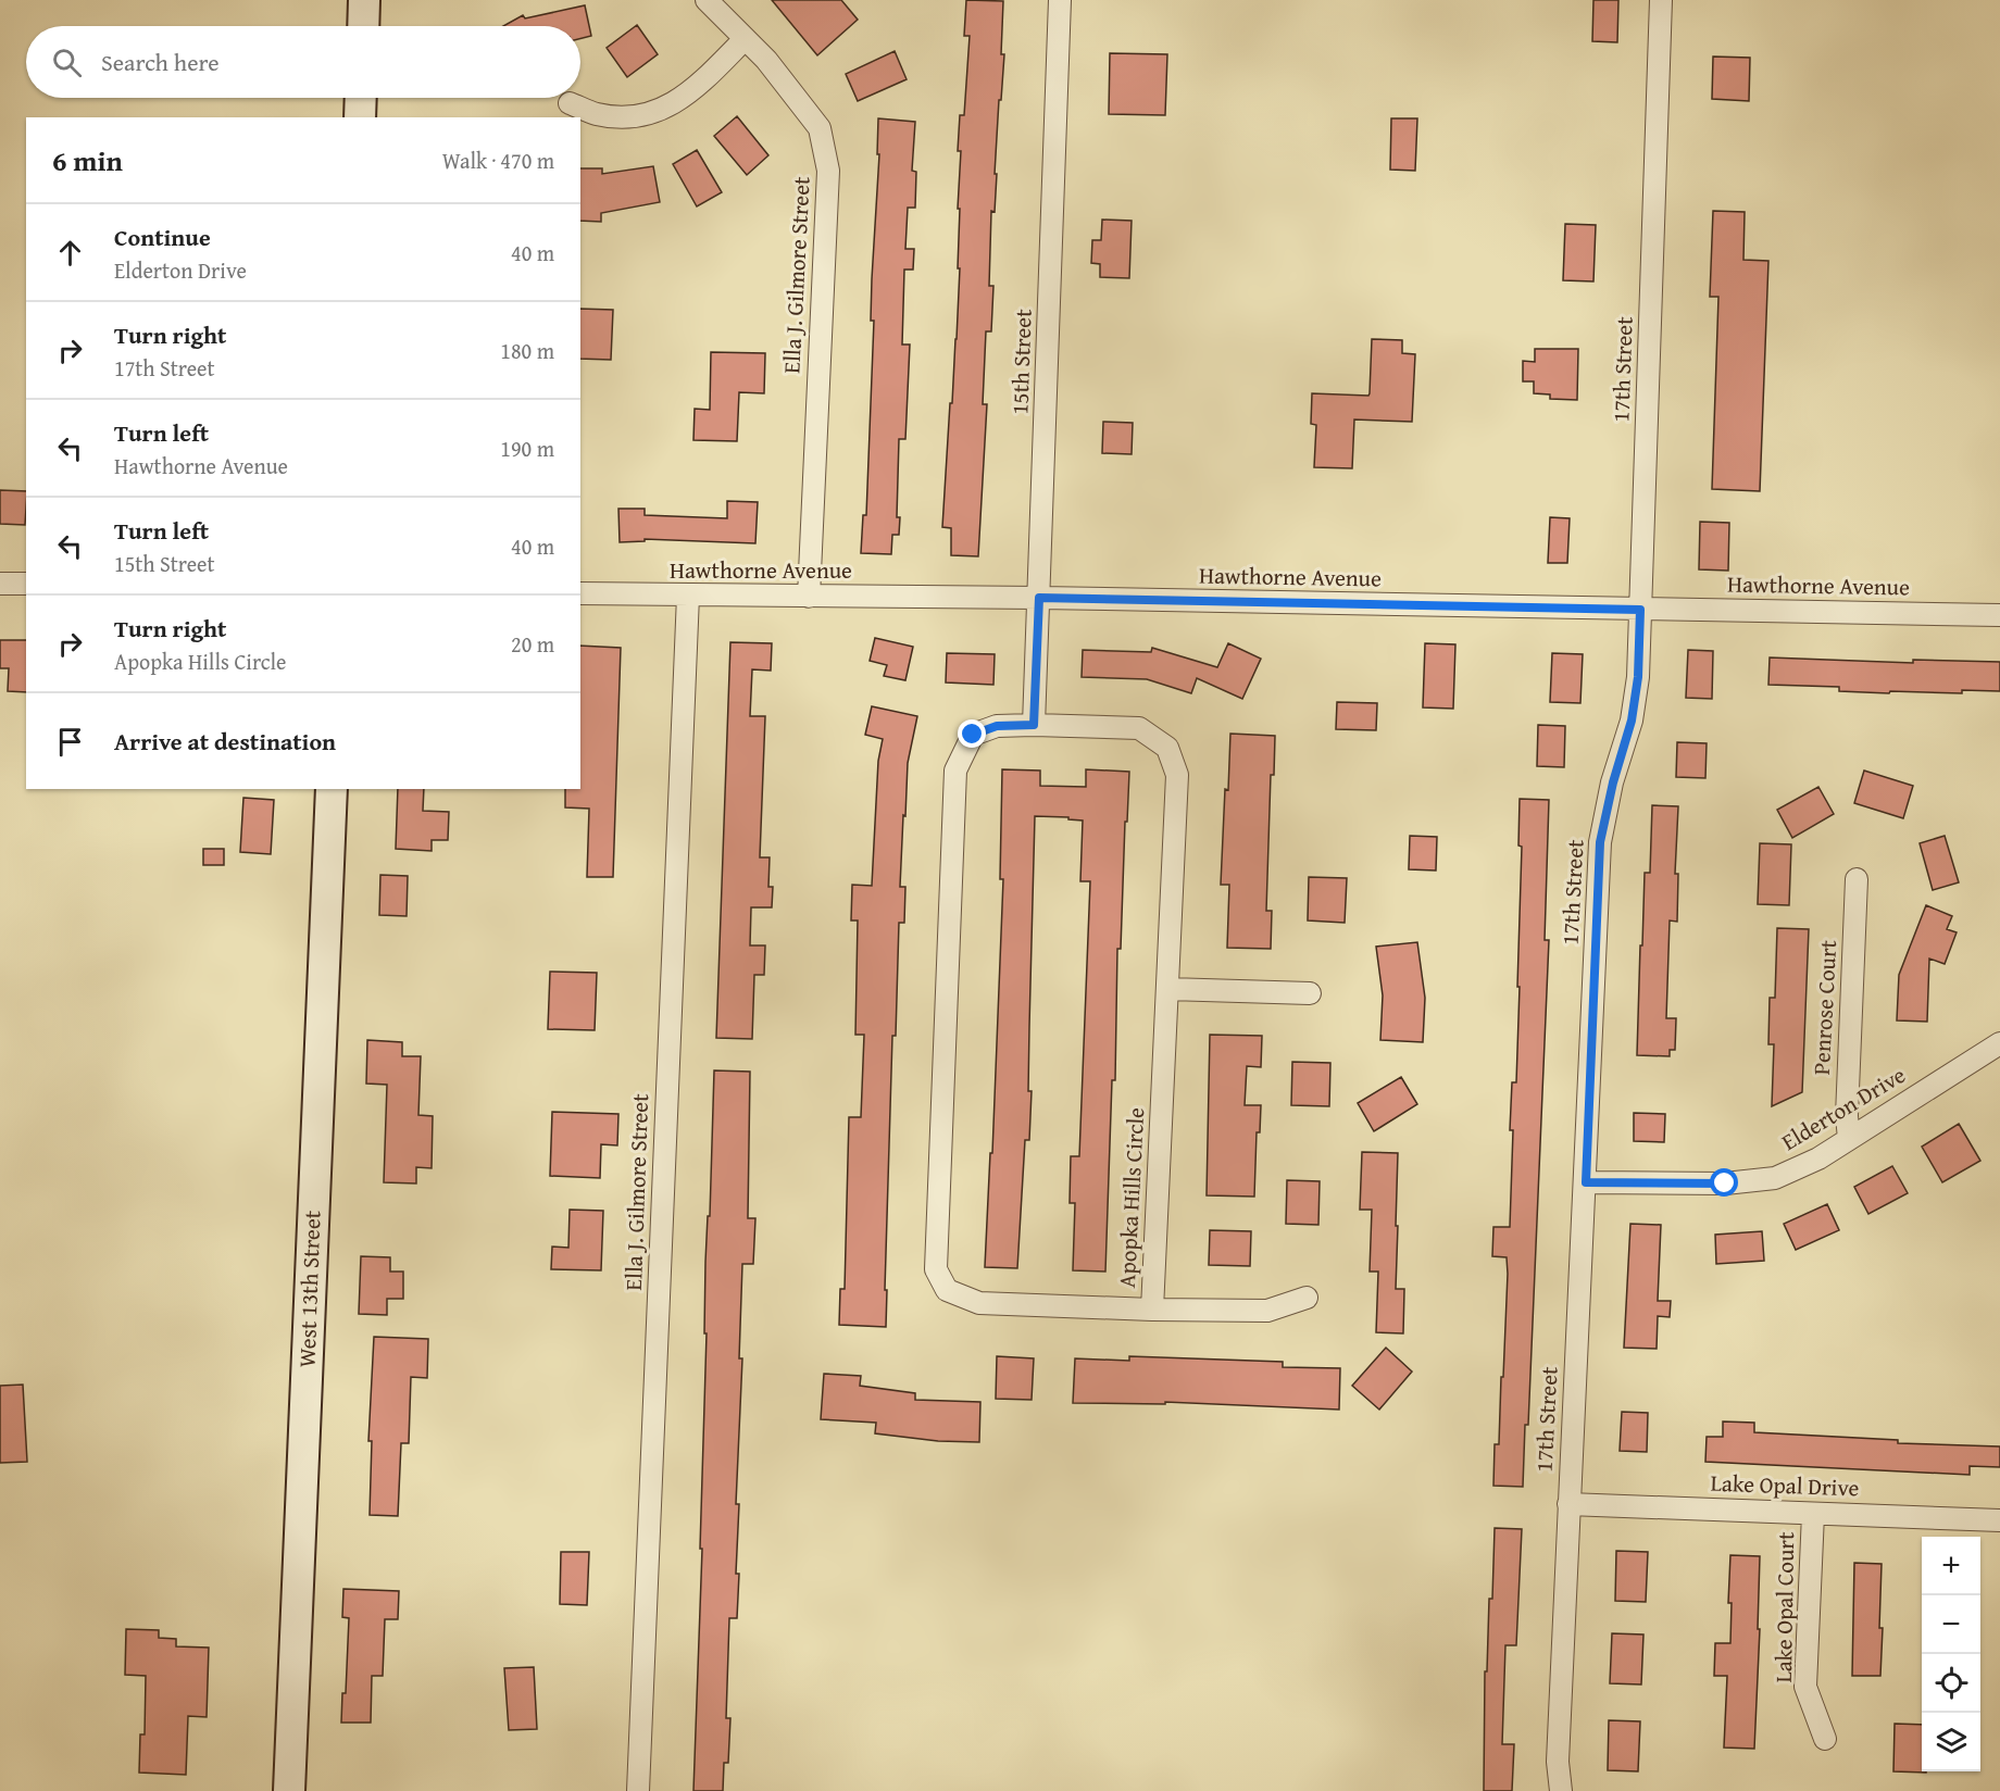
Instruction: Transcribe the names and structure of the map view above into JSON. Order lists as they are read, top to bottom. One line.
{"streets":{"street":["Ella J. Gilmore Street","15th Street","17th Street","Hawthorne Avenue","Penrose Court","Elderton Drive","Apopka Hills Circle","West 13th Street","Lake Opal Drive","Lake Opal Court"]},"crossings":[["Ella J. Gilmore Street","Hawthorne Avenue"],["15th Street","Hawthorne Avenue"],["15th Street","Apopka Hills Circle"],["17th Street","Hawthorne Avenue"],["17th Street","Elderton Drive"],["17th Street","Lake Opal Drive"],["Penrose Court","Elderton Drive"],["Lake Opal Drive","Lake Opal Court"]],"page":{"search":"Search here","heading":["6 min","Walk · 470 m"],"list":[["Continue","Elderton Drive","40 m"],["Turn right","17th Street","180 m"],["Turn left","Hawthorne Avenue","190 m"],["Turn left","15th Street","40 m"],["Turn right","Apopka Hills Circle","20 m"],"Arrive at destination"],"map_buttons":["+","−"]}}
